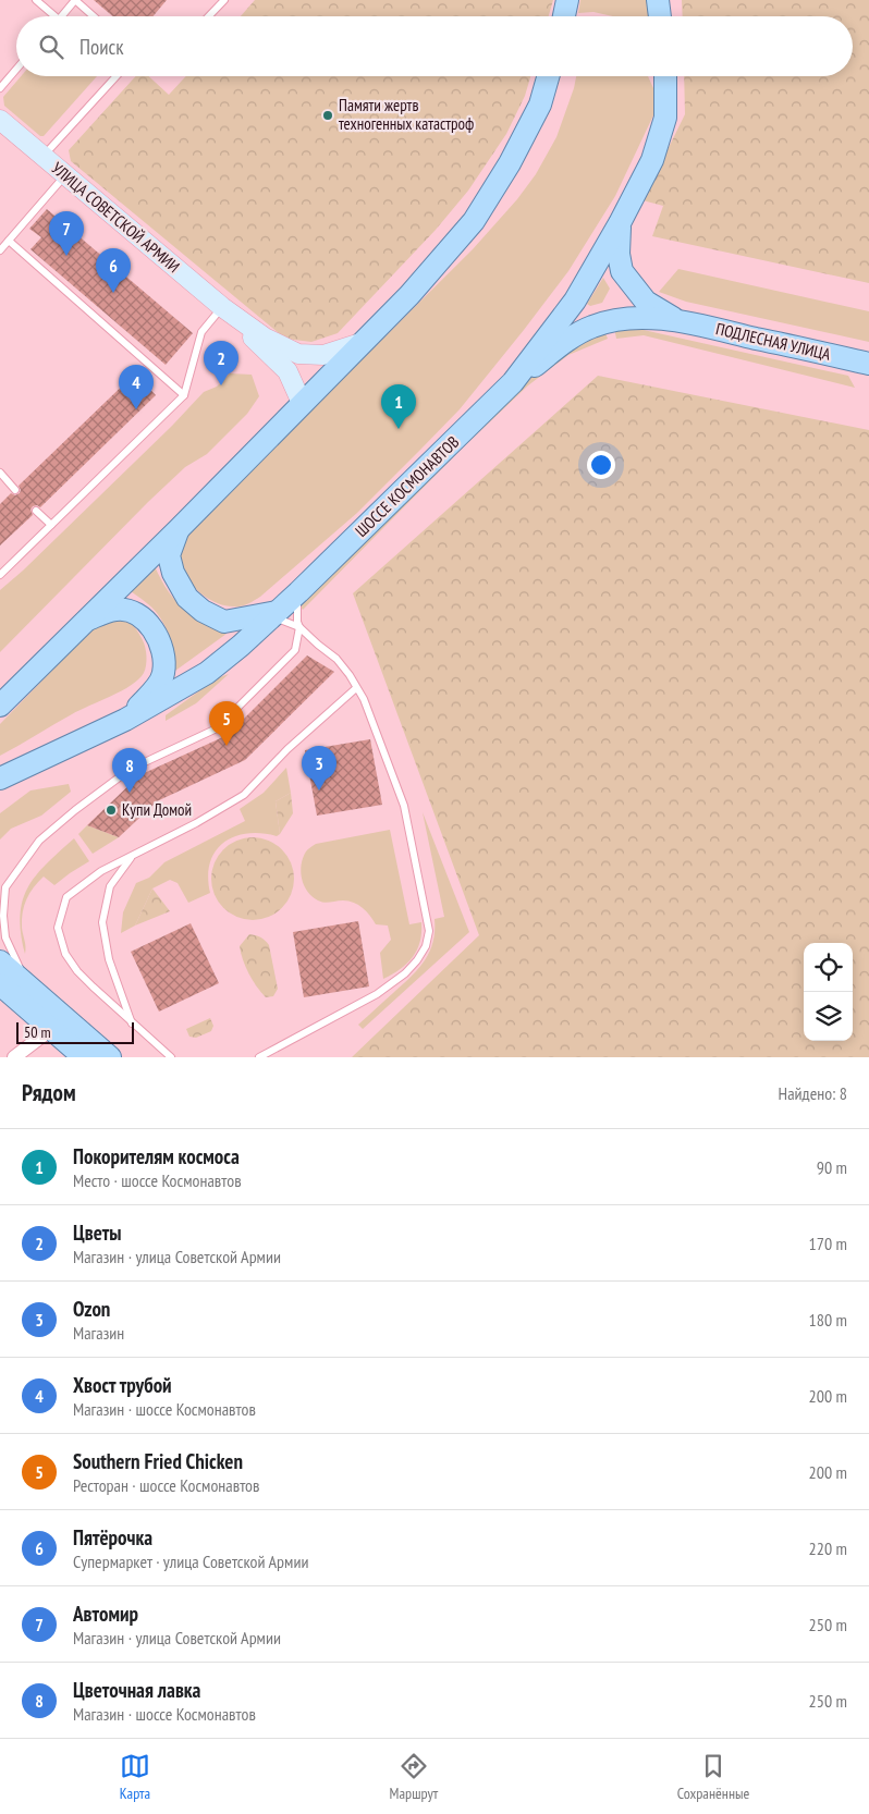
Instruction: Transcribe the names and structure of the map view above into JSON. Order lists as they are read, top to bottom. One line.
{"streets":{"main road":["ПОДЛЕСНАЯ УЛИЦА","ШОССЕ КОСМОНАВТОВ"],"street":["УЛИЦА СОВЕТСКОЙ АРМИИ"]},"places":["Памяти жертв техногенных катастроф","Купи Домой"],"scale_bar":"50 m","page":{"search":"Поиск","pins":["7","6","2","4","1","5","3","8"],"scale":"50 m","heading":["Рядом","Найдено: 8"],"list":[{"mark":"1","name":"Покорителям космоса","note":"Место · шоссе Космонавтов","value":"90 m"},{"mark":"2","name":"Цветы","note":"Магазин · улица Советской Армии","value":"170 m"},{"mark":"3","name":"Ozon","note":"Магазин","value":"180 m"},{"mark":"4","name":"Хвост трубой","note":"Магазин · шоссе Космонавтов","value":"200 m"},{"mark":"5","name":"Southern Fried Chicken","note":"Ресторан · шоссе Космонавтов","value":"200 m"},{"mark":"6","name":"Пятёрочка","note":"Супермаркет · улица Советской Армии","value":"220 m"},{"mark":"7","name":"Автомир","note":"Магазин · улица Советской Армии","value":"250 m"},{"mark":"8","name":"Цветочная лавка","note":"Магазин · шоссе Космонавтов","value":"250 m"}],"nav":["Карта","Маршрут","Сохранённые"]}}
